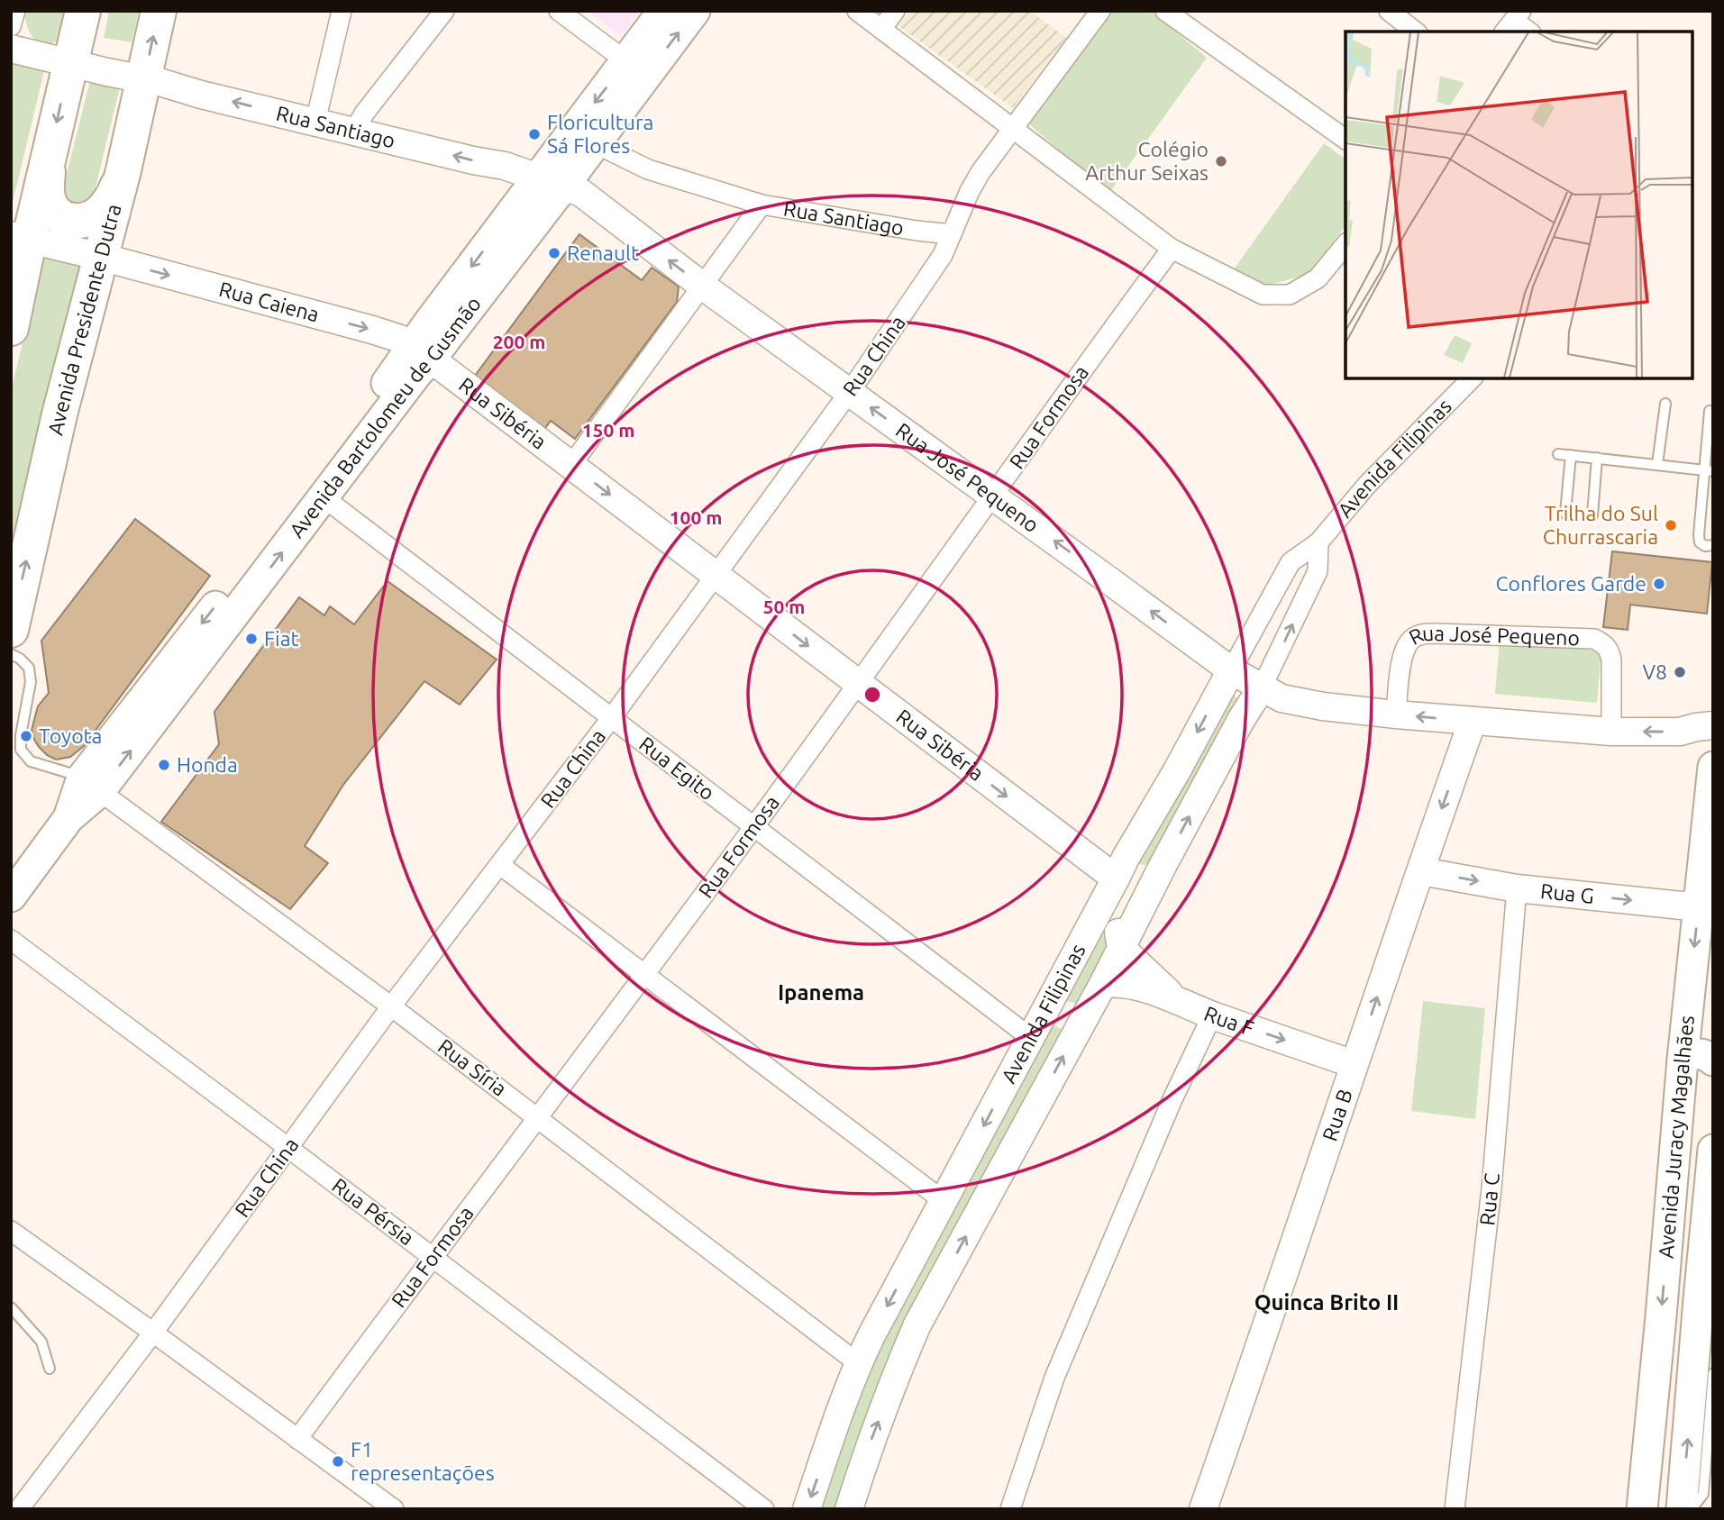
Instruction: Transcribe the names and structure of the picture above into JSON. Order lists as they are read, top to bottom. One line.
{"streets":{"highway":["Avenida Presidente Dutra"],"main road":["Rua Santiago","Rua Caiena","Rua Sibéria","Avenida Bartolomeu de Gusmão","Avenida Filipinas","Rua José Pequeno","Rua G","Rua F","Rua B","Avenida Juracy Magalhães"],"street":["Rua China","Rua Formosa","Rua Egito","Rua Síria","Rua C","Rua Pérsia"]},"crossings":[["Rua Santiago","Avenida Presidente Dutra"],["Rua Santiago","Rua China"],["Rua Santiago","Avenida Bartolomeu de Gusmão"],["Rua Santiago","Rua José Pequeno"],["Rua Caiena","Avenida Presidente Dutra"],["Rua Caiena","Rua Sibéria"],["Rua Caiena","Avenida Bartolomeu de Gusmão"],["Rua China","Rua Sibéria"],["Rua China","Rua José Pequeno"],["Rua China","Rua Egito"],["Rua China","Rua Síria"],["Rua China","Rua Pérsia"],["Rua Sibéria","Rua Formosa"],["Rua Sibéria","Avenida Bartolomeu de Gusmão"],["Rua Sibéria","Avenida Filipinas"],["Rua Formosa","Rua José Pequeno"],["Rua Formosa","Rua Egito"],["Rua Formosa","Rua Síria"],["Rua Formosa","Rua Pérsia"],["Avenida Bartolomeu de Gusmão","Rua José Pequeno"],["Avenida Bartolomeu de Gusmão","Rua Egito"],["Avenida Bartolomeu de Gusmão","Rua Síria"],["Avenida Filipinas","Rua José Pequeno"],["Avenida Filipinas","Rua Egito"],["Avenida Filipinas","Rua F"],["Avenida Filipinas","Rua Síria"],["Rua José Pequeno","Rua B"],["Rua G","Rua B"],["Rua G","Avenida Juracy Magalhães"],["Rua G","Rua C"],["Rua F","Rua B"]],"one_way":["Rua Santiago","Rua Caiena","Rua Sibéria","Rua José Pequeno","Rua G","Rua F"],"districts":["Ipanema","Quinca Brito II"],"places":["Floricultura Sá Flores","Colégio Arthur Seixas","Renault","Trilha do Sul Churrascaria","Conflores Garde","Fiat","V8","Toyota","Honda","F1 representações"],"rings":["200 m","150 m","100 m","50 m"]}
